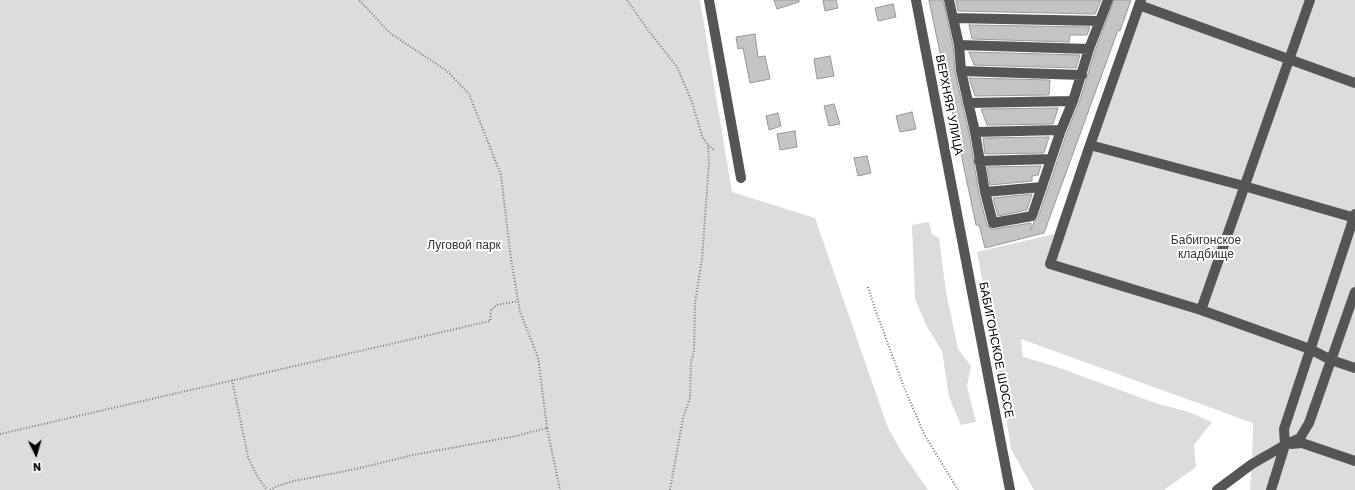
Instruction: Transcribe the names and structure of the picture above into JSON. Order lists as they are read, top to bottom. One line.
{"streets":{"street":["ВЕРХНЯЯ УЛИЦА","БАБИГОНСКОЕ ШОССЕ"]},"crossings":[["ВЕРХНЯЯ УЛИЦА","БАБИГОНСКОЕ ШОССЕ"]],"parks":["Бабигонское кладбище","Луговой парк"],"north":"bottom"}
